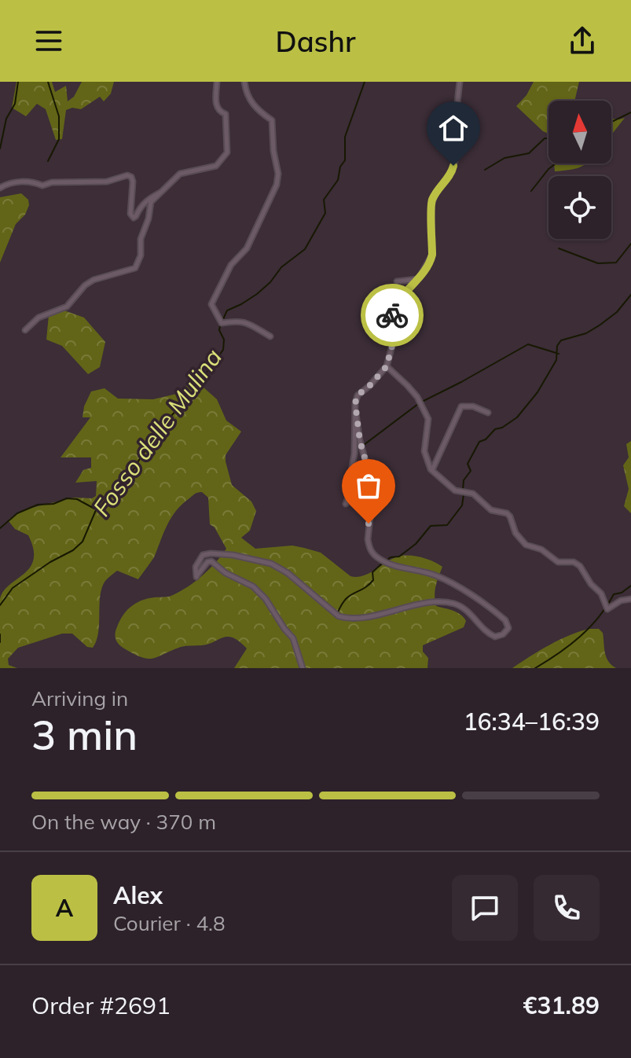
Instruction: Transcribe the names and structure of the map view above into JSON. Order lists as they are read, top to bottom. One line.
{"water":["Fosso delle Mulina"],"north":"top","page":{"header":"Dashr","heading":["3 min","Arriving in","16:34–16:39"],"panel":["Alex","Courier · 4.8","Order #2691","€31.89"],"bar":"On the way · 370 m","round":"A"}}
